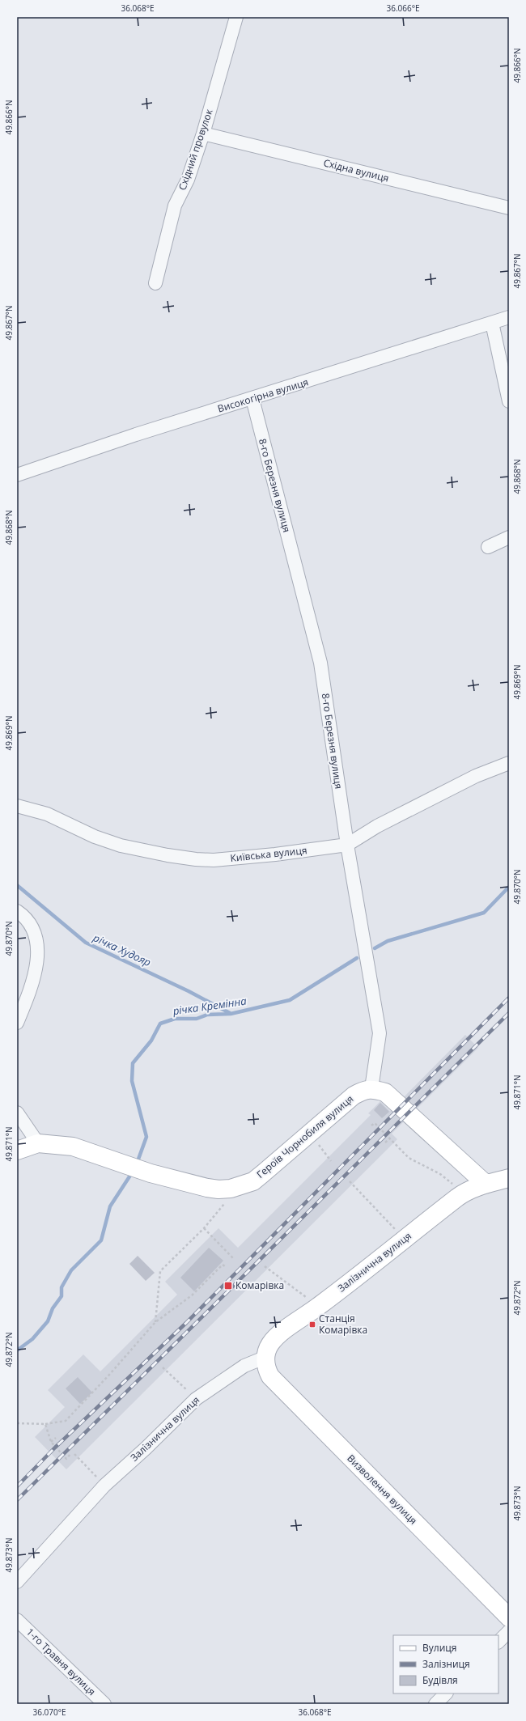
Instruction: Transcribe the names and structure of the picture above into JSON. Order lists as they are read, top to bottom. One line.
{"streets":{"street":["Східний провулок","Східна вулиця","Високогірна вулиця","8-го Березня вулиця","Київська вулиця","Героїв Чорнобиля вулиця","Залізнична вулиця","Визволення вулиця","1-го Травня вулиця"]},"crossings":[["Східний провулок","Східна вулиця"],["Високогірна вулиця","8-го Березня вулиця"],["8-го Березня вулиця","Київська вулиця"],["8-го Березня вулиця","Героїв Чорнобиля вулиця"],["Залізнична вулиця","Визволення вулиця"]],"water":["річка Худояр","річка Кремінна"],"places":{"transit":["Комарівка","Станція Комарівка"]},"legend":["Вулиця","Залізниця","Будівля"],"coordinates":["36.068°E","36.066°E","49.866°N","49.867°N","49.868°N","49.869°N","49.870°N","49.871°N","49.872°N","49.873°N","36.070°E"]}
